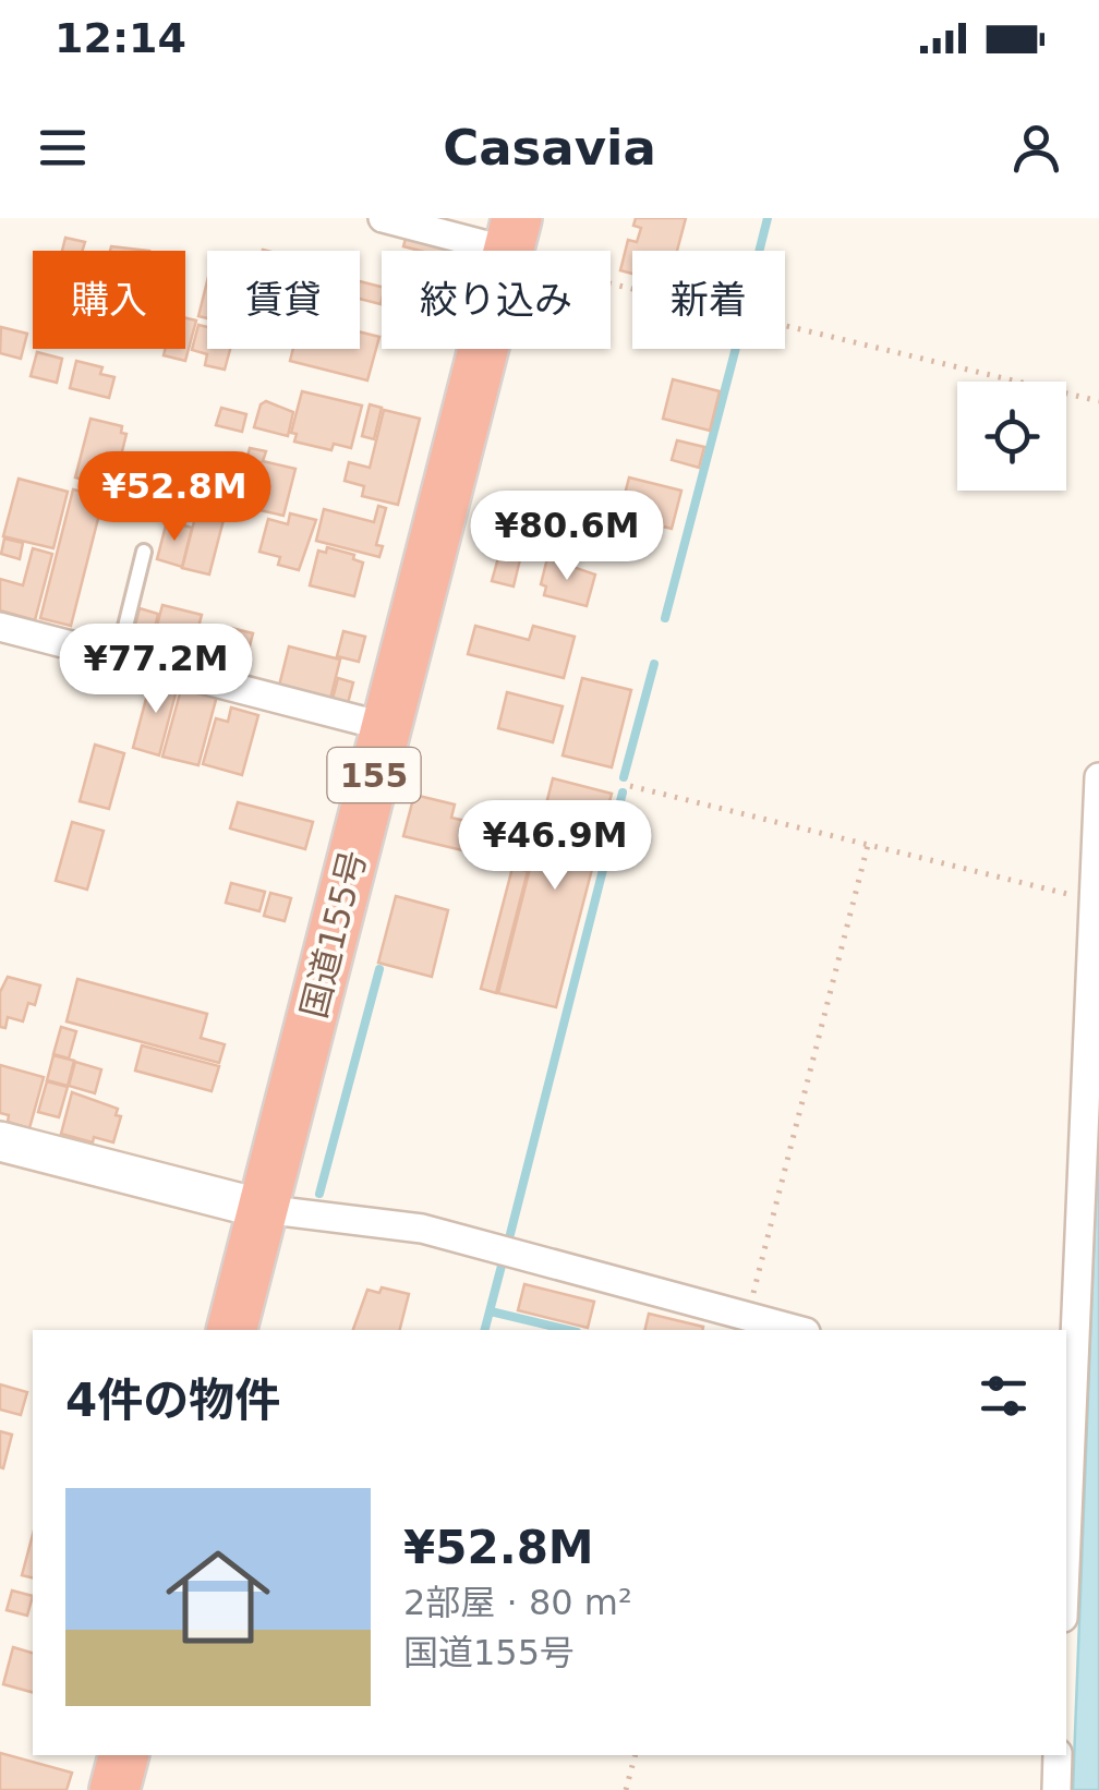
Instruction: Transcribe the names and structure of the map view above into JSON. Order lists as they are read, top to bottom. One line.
{"streets":{"highway":["155","国道155号"]},"page":{"status":"12:14","header":"Casavia","chip":["購入","賃貸","絞り込み","新着"],"price":["¥52.8M","¥80.6M","¥77.2M","¥46.9M"],"heading":"4件の物件","list":[{"name":"¥52.8M","note":"2部屋 · 80 m² · 国道155号"}]}}
